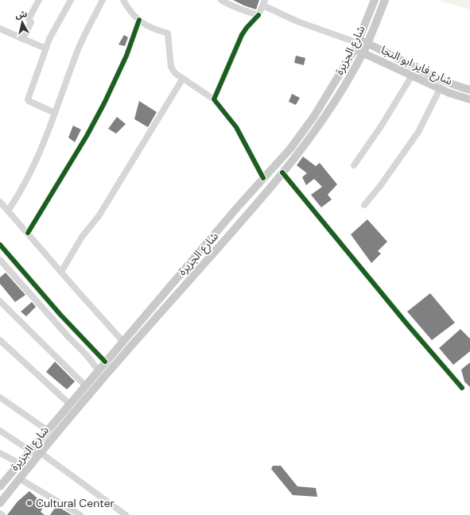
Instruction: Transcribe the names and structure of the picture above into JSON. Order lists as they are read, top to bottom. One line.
{"streets":{"main road":["شارع الجزيرة","شارع فايز ابو النجا"]},"crossings":[["شارع الجزيرة","شارع فايز ابو النجا"]],"places":["Cultural Center"],"north":"top"}
